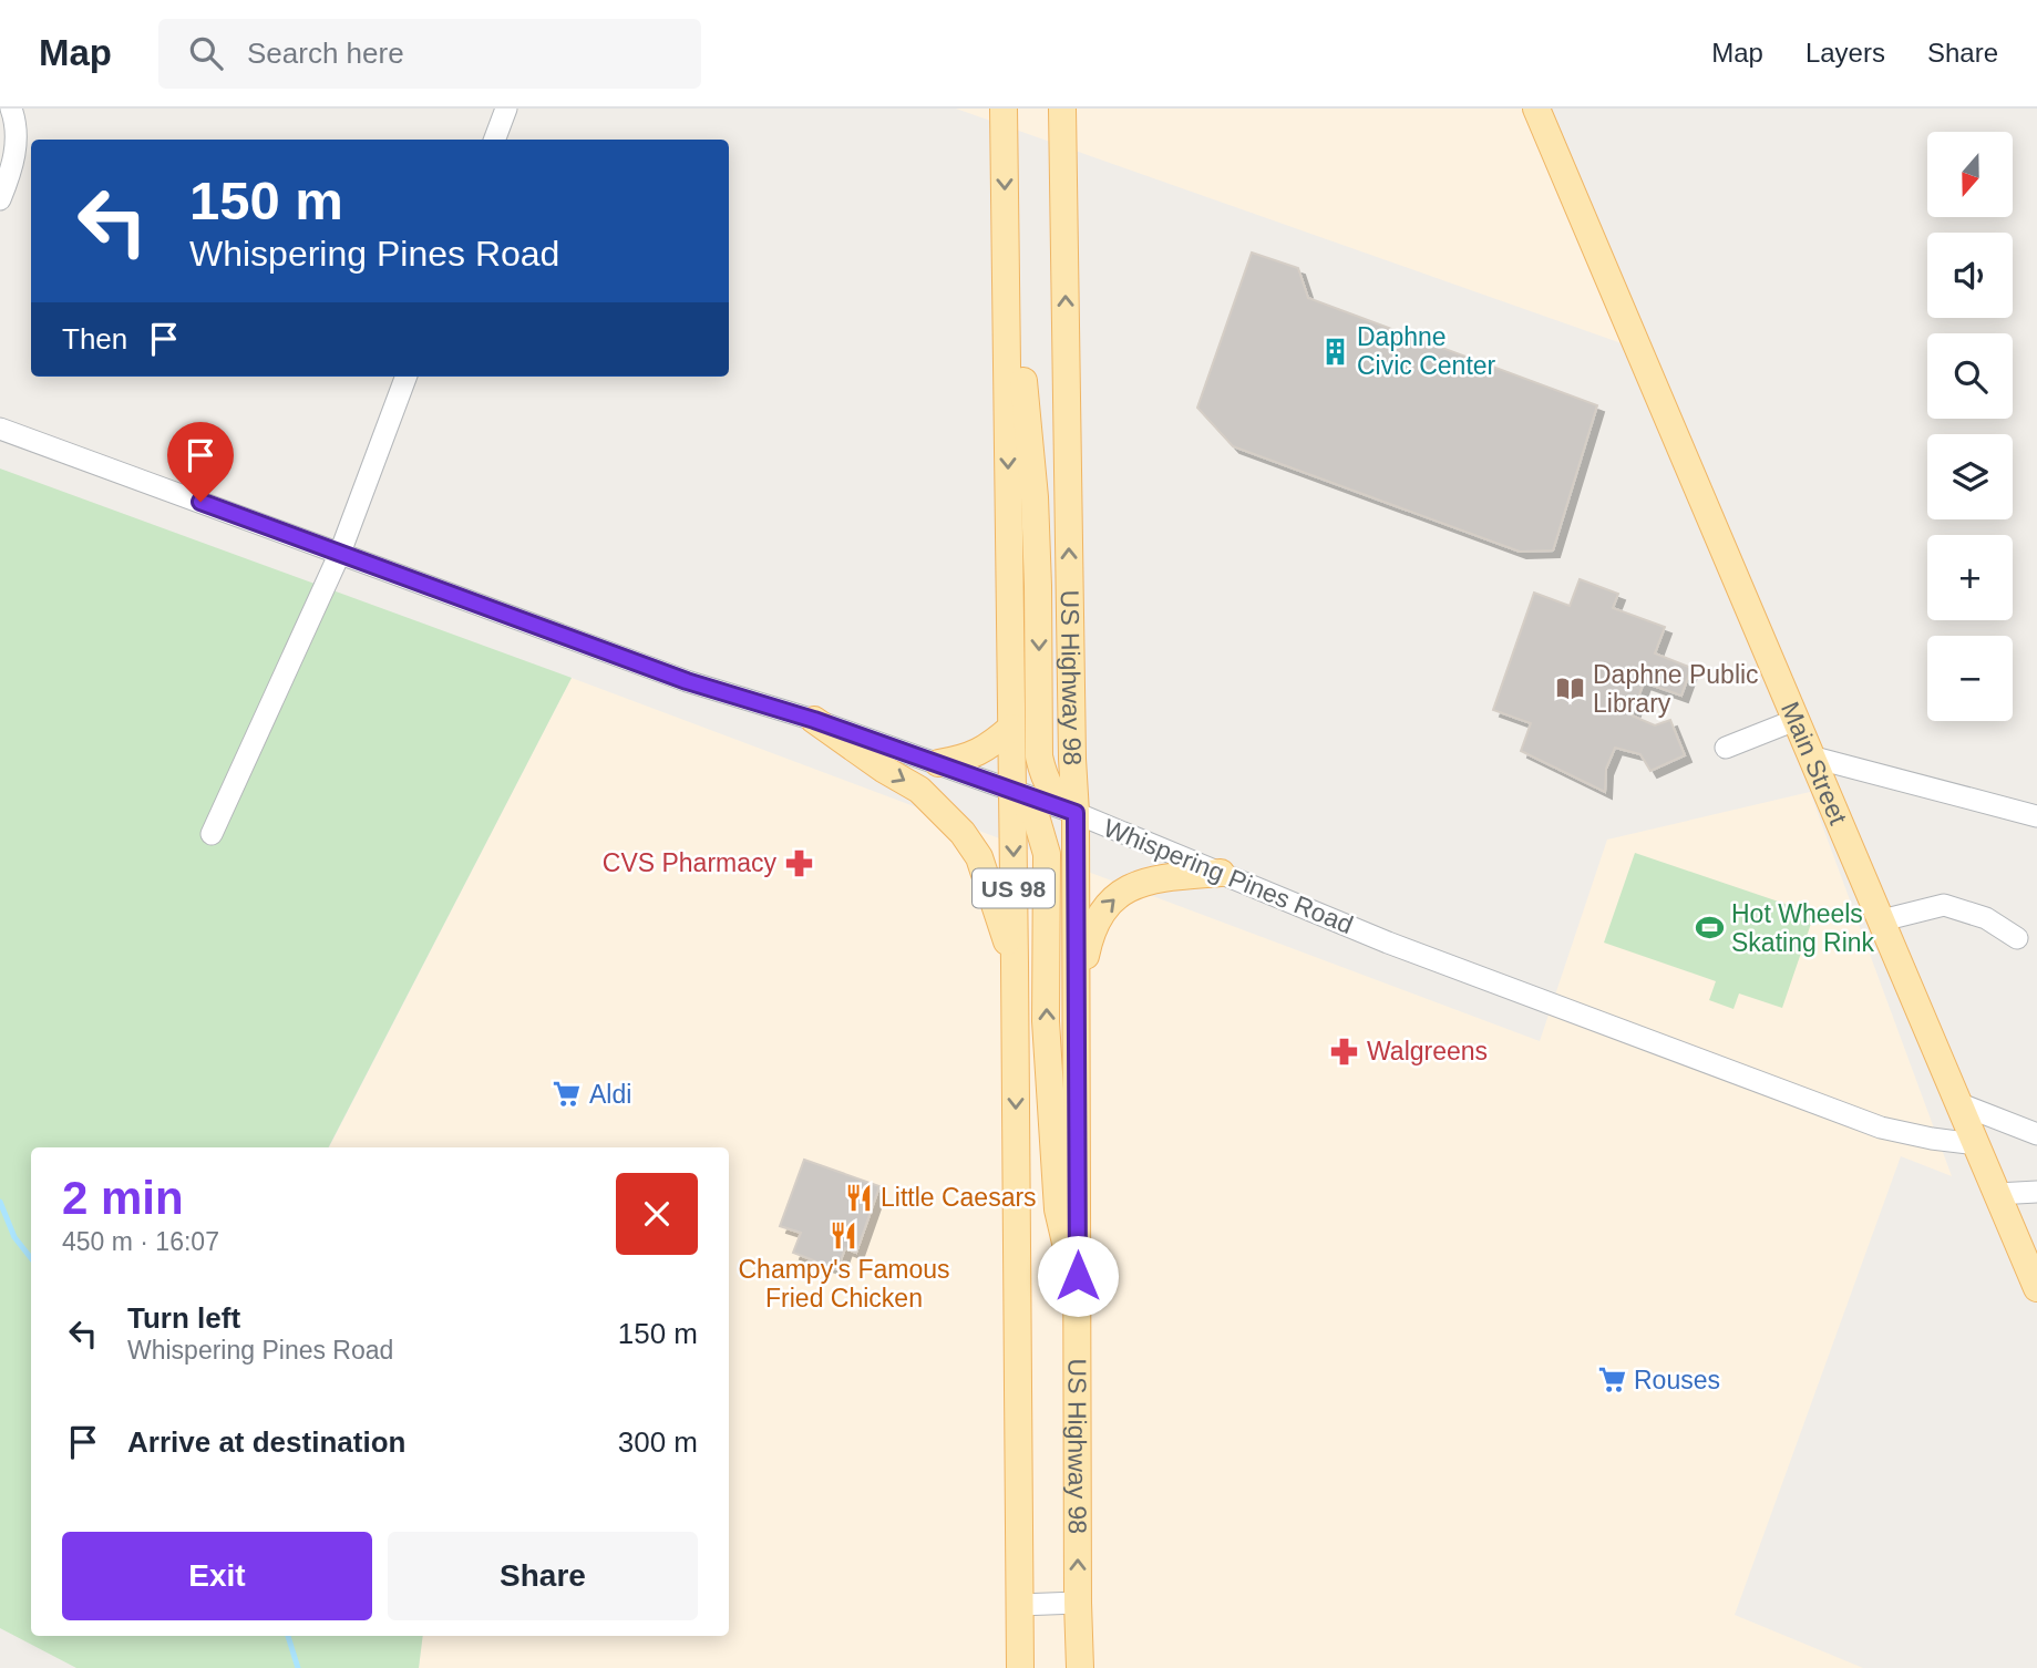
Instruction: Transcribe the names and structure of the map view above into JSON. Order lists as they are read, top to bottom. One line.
{"streets":{"main road":["US Highway 98","Main Street","US 98"],"street":["Whispering Pines Road"]},"crossings":[["US Highway 98","Whispering Pines Road"],["Main Street","Whispering Pines Road"],["Whispering Pines Road","US 98"]],"places":{"building":["Daphne Civic Center"],"library":["Daphne Public Library"],"pharmacy":["CVS Pharmacy","Walgreens"],"sports":["Hot Wheels Skating Rink"],"supermarket":["Aldi","Rouses"],"restaurant":["Little Caesars","Champy's Famous Fried Chicken"]},"north":"bottom","page":{"header":"Map","search":"Search here","nav":["Map","Layers","Share"],"map_buttons":["+","−"],"turn":["150 m","Whispering Pines Road"],"then":"Then","heading":["2 min","450 m · 16:07"],"list":[{"name":"Turn left","note":"Whispering Pines Road","value":"150 m"},{"name":"Arrive at destination","value":"300 m"}],"buttons":["Exit","Share"]}}
